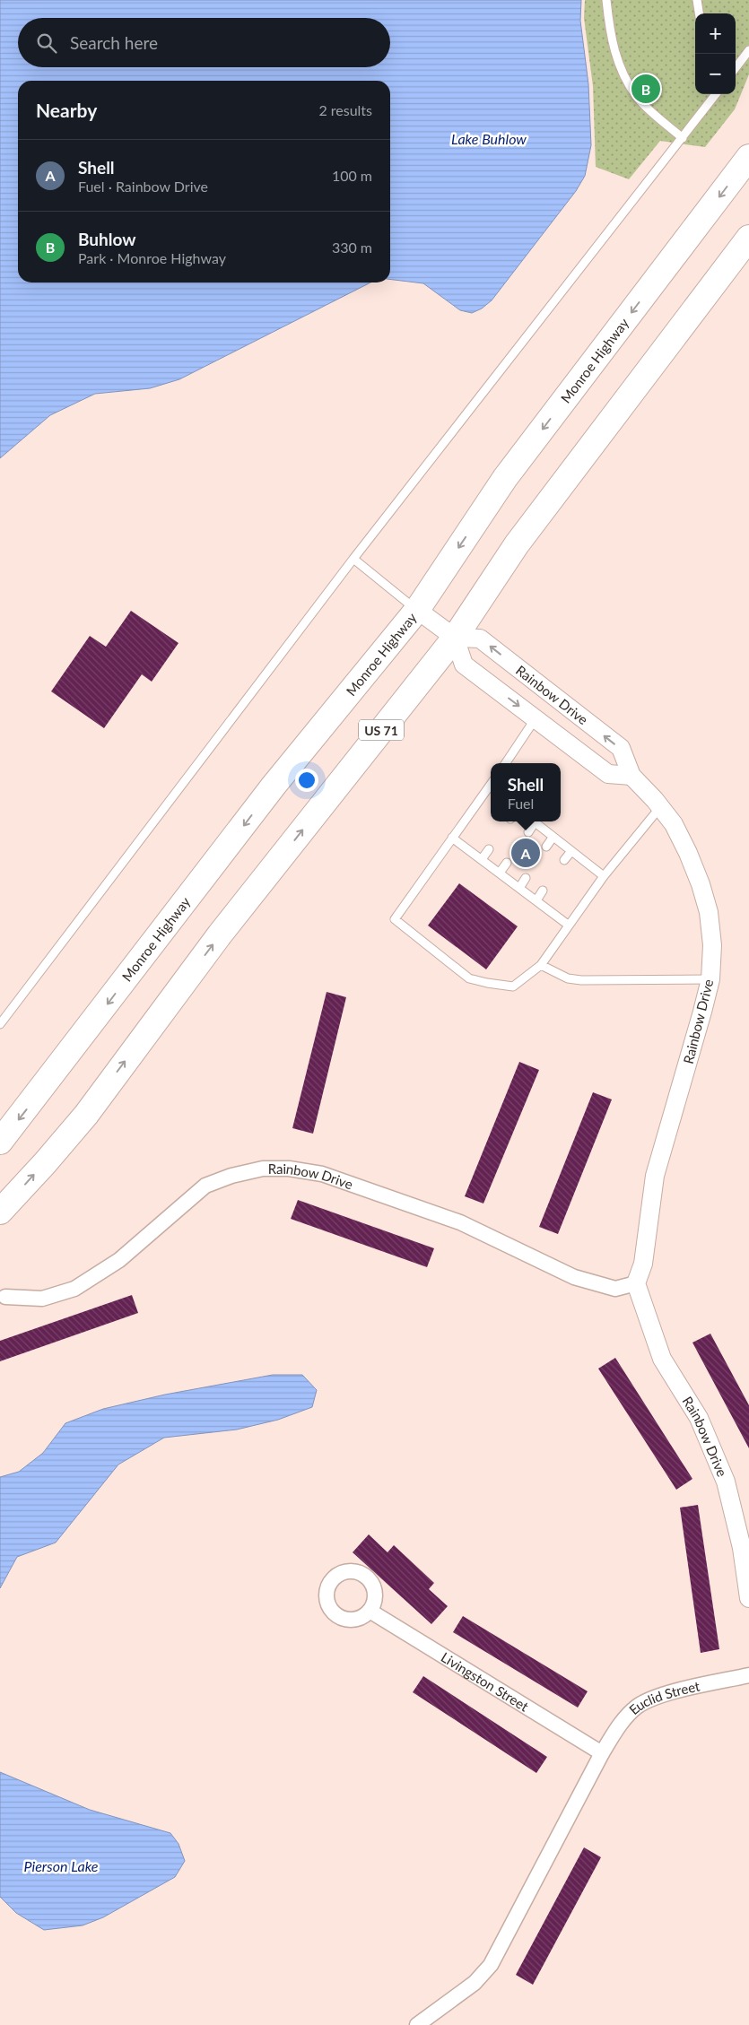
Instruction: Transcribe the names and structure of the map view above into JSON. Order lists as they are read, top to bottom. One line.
{"streets":{"highway":["Monroe Highway","US 71"],"street":["Rainbow Drive","Livingston Street","Euclid Street"]},"crossings":[["Rainbow Drive","US 71"],["Livingston Street","Euclid Street"]],"water":["Lake Buhlow","Pierson Lake"],"page":{"map_buttons":["+","−"],"search":"Search here","pins":["B","A"],"heading":["Nearby","2 results"],"list":[{"mark":"A","name":"Shell","note":"Fuel · Rainbow Drive","value":"100 m"},{"mark":"B","name":"Buhlow","note":"Park · Monroe Highway","value":"330 m"}],"popup":["Shell","Fuel"]}}
